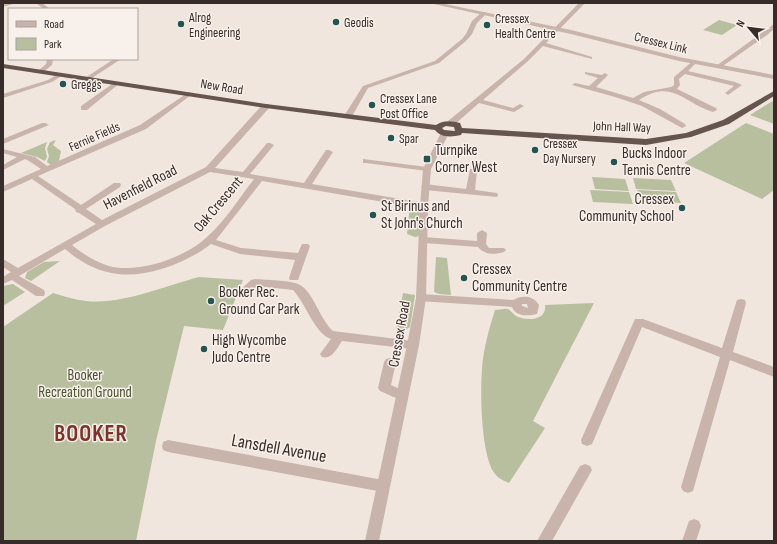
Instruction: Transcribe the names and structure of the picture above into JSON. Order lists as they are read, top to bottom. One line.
{"streets":{"highway":["New Road","John Hall Way"],"street":["Cressex Link","Fernie Fields","Havenfield Road","Oak Crescent","Cressex Road","Lansdell Avenue"]},"crossings":[["New Road","John Hall Way"],["New Road","Fernie Fields"],["New Road","Havenfield Road"],["New Road","Cressex Road"],["John Hall Way","Cressex Road"],["Havenfield Road","Oak Crescent"],["Cressex Road","Lansdell Avenue"]],"districts":["BOOKER"],"parks":["Booker Recreation Ground"],"places":{"other":["Geodis","Alrog Engineering","Cressex Health Centre","Greggs","Cressex Lane Post Office","Spar","Cressex Day Nursery","Bucks Indoor Tennis Centre","Cressex Community School","St Birinus and St John's Church","Cressex Community Centre","Booker Rec. Ground Car Park","High Wycombe Judo Centre"],"transit":["Turnpike Corner West"]},"legend":["Road","Park"],"north":"top left"}
